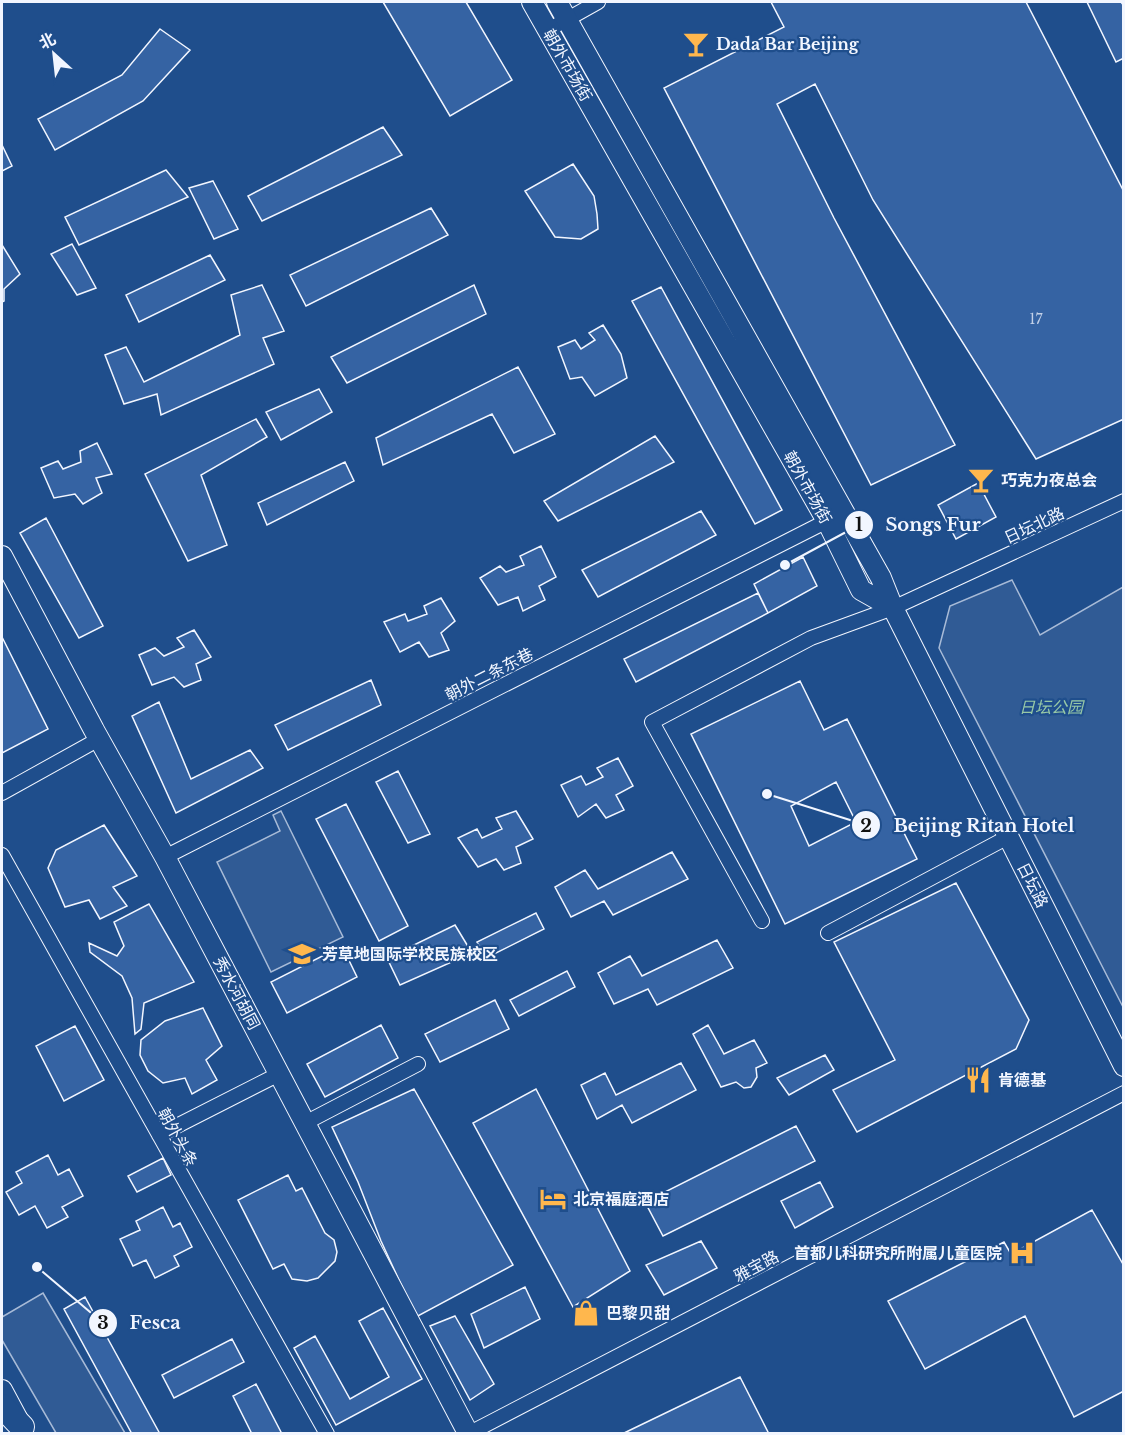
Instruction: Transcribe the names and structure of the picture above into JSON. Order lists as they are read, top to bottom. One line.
{"streets":{"street":["朝外市场街","日坛北路","朝外二条东巷","日坛路","秀水河胡同","朝外头条","雅宝路"]},"crossings":[["朝外市场街","日坛北路"],["朝外市场街","朝外二条东巷"],["朝外市场街","日坛路"],["日坛北路","日坛路"],["朝外二条东巷","秀水河胡同"],["秀水河胡同","雅宝路"]],"parks":["日坛公园"],"places":{"bar":["Dada Bar Beijing","巧克力夜总会"],"other":["Songs Fur","Beijing Ritan Hotel","Fesca"],"school or university":["芳草地国际学校民族校区"],"restaurant":["肯德基"],"hotel":["北京福庭酒店"],"hospital":["首都儿科研究所附属儿童医院"],"shop":["巴黎贝甜"]},"house_numbers":["17"],"north":"top left"}
